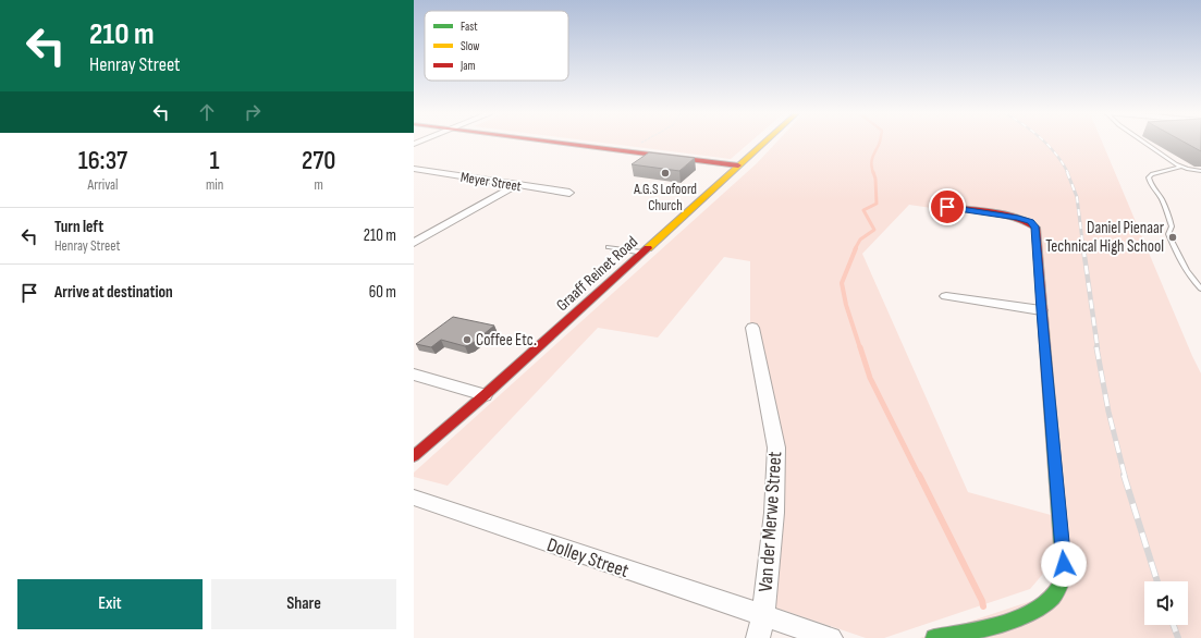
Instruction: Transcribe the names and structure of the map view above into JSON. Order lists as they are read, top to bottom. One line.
{"streets":{"street":["Meyer Street","Graaff Reinet Road","Van der Merwe Street","Dolley Street"]},"crossings":[["Van der Merwe Street","Dolley Street"]],"places":["A.G.S Lofoord Church","Daniel Pienaar Technical High School","Coffee Etc."],"legend":["Fast","Slow","Jam"],"page":{"turn":["210 m","Henray Street"],"eta":["16:37","Arrival","1","min","270","m"],"list":[{"name":"Turn left","note":"Henray Street","value":"210 m"},{"name":"Arrive at destination","value":"60 m"}],"buttons":["Exit","Share"]}}
